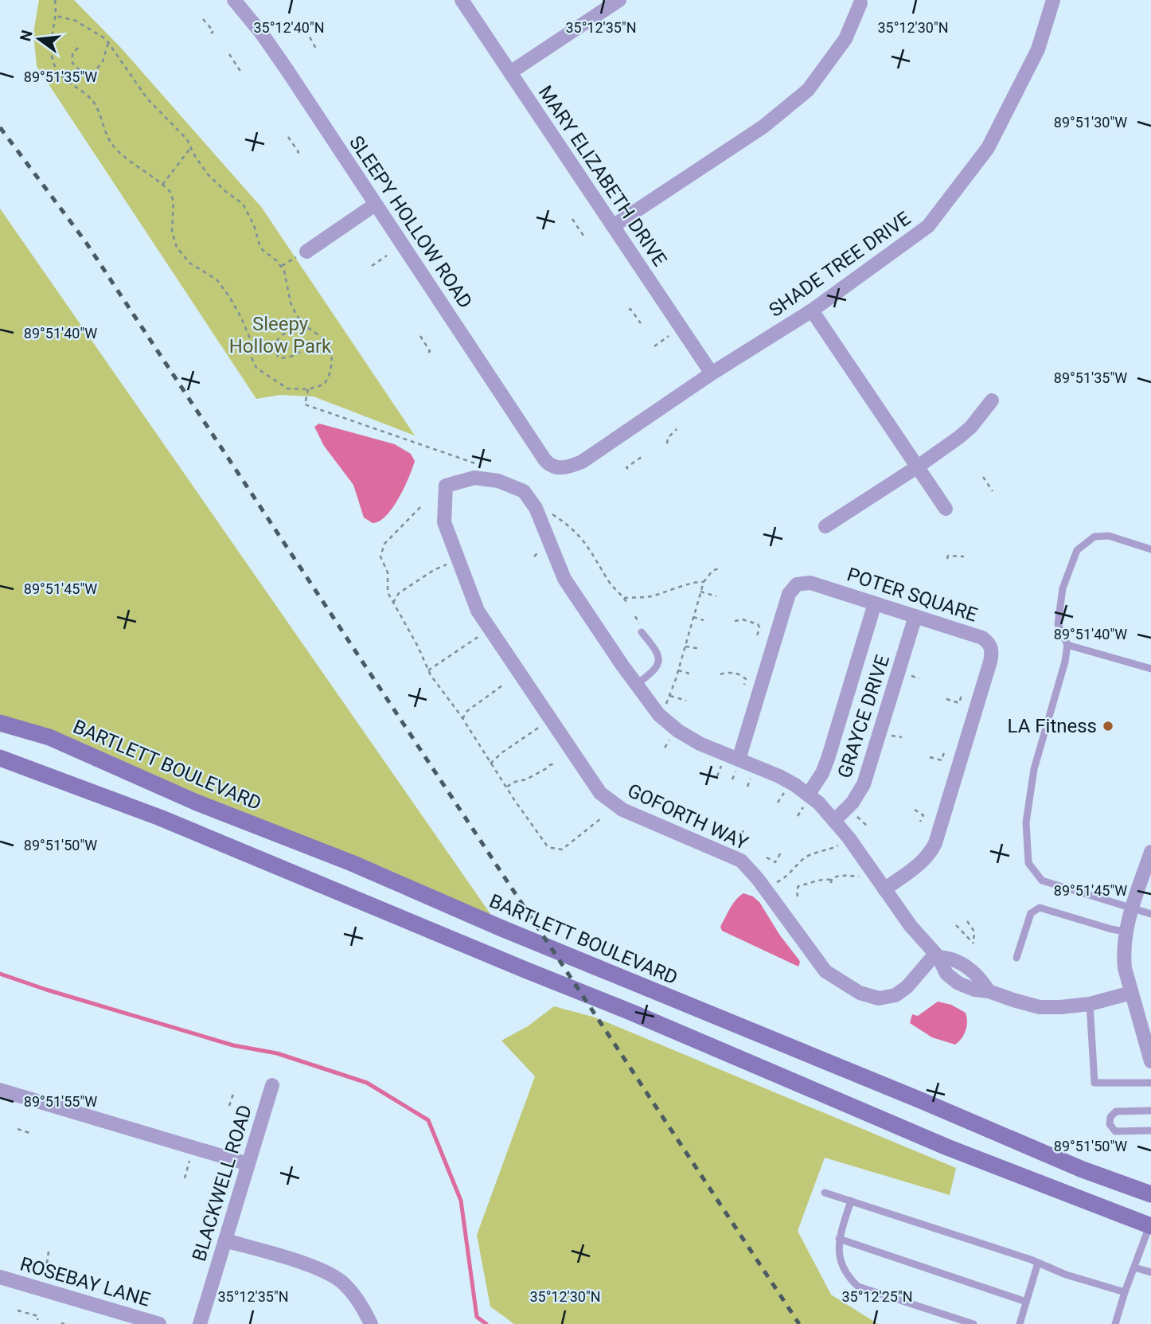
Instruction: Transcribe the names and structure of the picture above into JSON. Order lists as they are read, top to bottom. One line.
{"streets":{"main road":["BARTLETT BOULEVARD"],"street":["MARY ELIZABETH DRIVE","SLEEPY HOLLOW ROAD","SHADE TREE DRIVE","POTER SQUARE","GRAYCE DRIVE","GOFORTH WAY","BLACKWELL ROAD","ROSEBAY LANE"]},"crossings":[["MARY ELIZABETH DRIVE","SHADE TREE DRIVE"],["SLEEPY HOLLOW ROAD","SHADE TREE DRIVE"],["POTER SQUARE","GRAYCE DRIVE"]],"parks":["Sleepy Hollow Park"],"places":["LA Fitness"],"north":"left","coordinates":["35°12'40\"N","35°12'35\"N","35°12'30\"N","89°51'35\"W","89°51'30\"W","89°51'40\"W","89°51'45\"W","89°51'50\"W","89°51'55\"W","35°12'25\"N"]}
